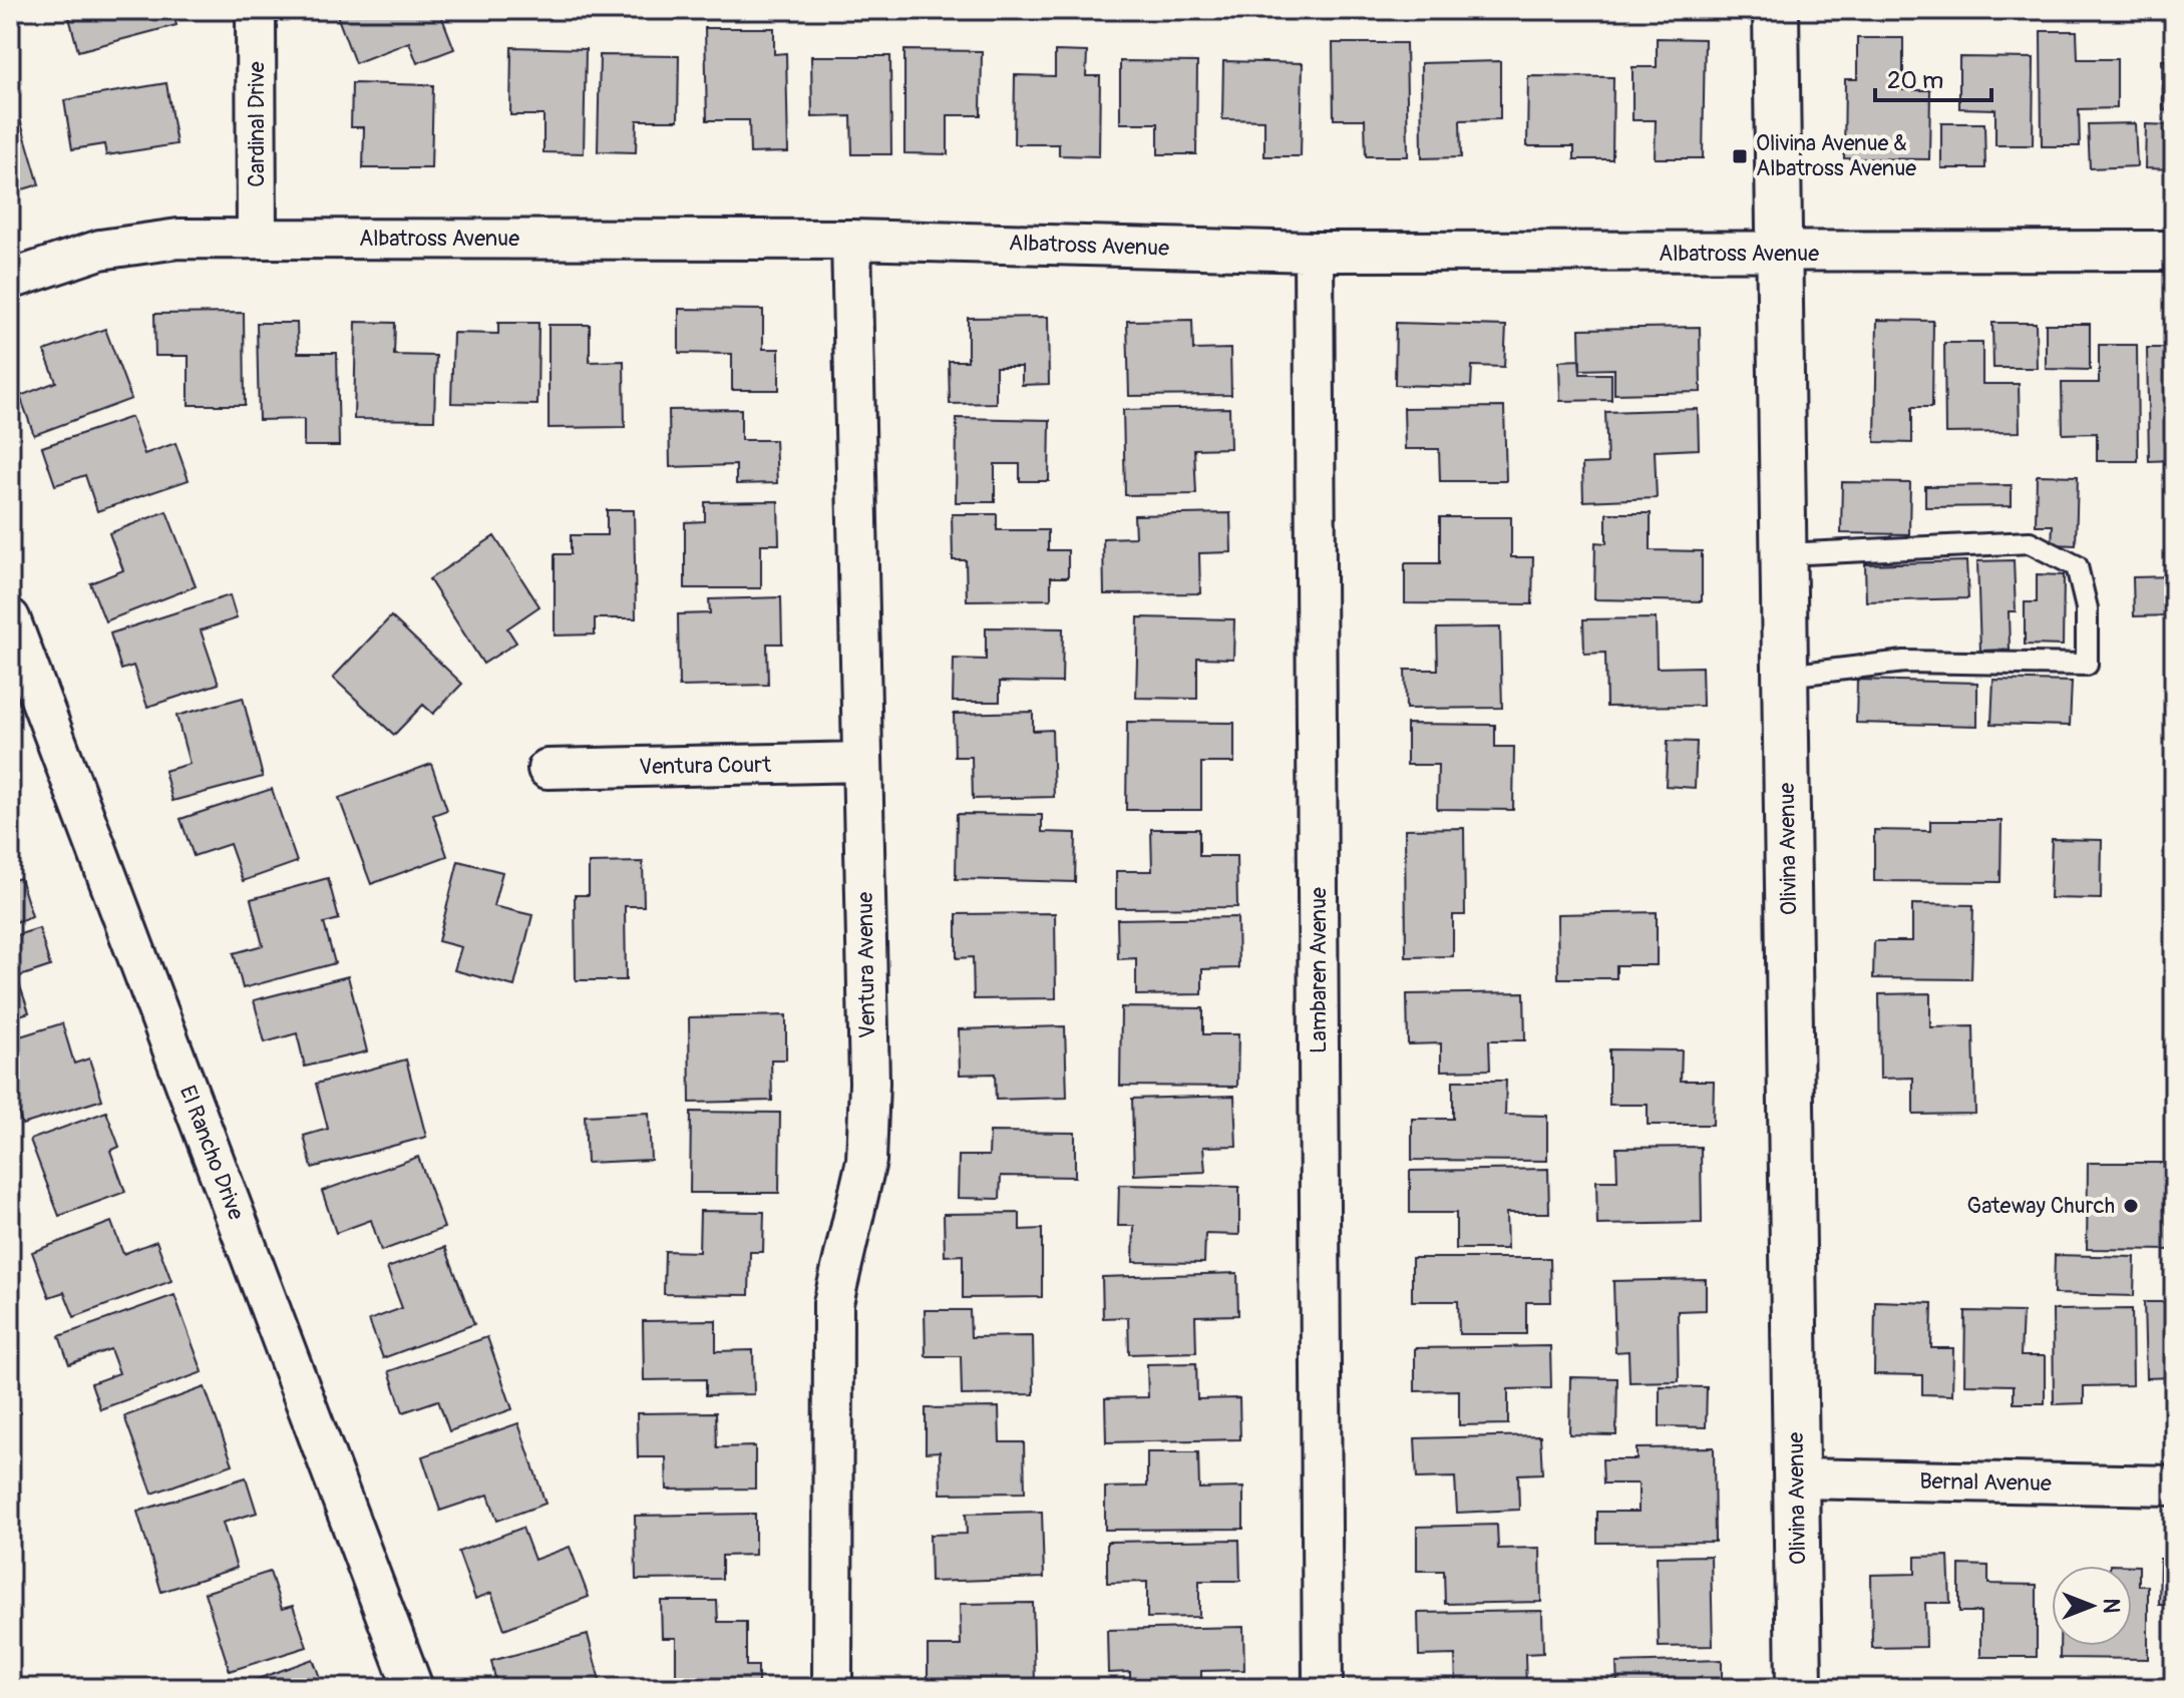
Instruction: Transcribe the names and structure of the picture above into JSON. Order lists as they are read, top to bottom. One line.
{"streets":{"street":["Cardinal Drive","Albatross Avenue","Ventura Court","Olivina Avenue","Ventura Avenue","Lambaren Avenue","El Rancho Drive","Bernal Avenue"]},"crossings":[["Cardinal Drive","Albatross Avenue"],["Albatross Avenue","Olivina Avenue"],["Albatross Avenue","Ventura Avenue"],["Albatross Avenue","Lambaren Avenue"],["Ventura Court","Ventura Avenue"],["Olivina Avenue","Bernal Avenue"]],"places":{"transit":["Olivina Avenue & Albatross Avenue"],"other":["Gateway Church"]},"scale_bar":"20 m","north":"right"}
